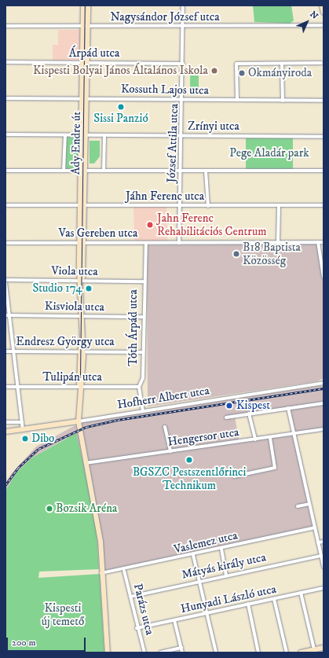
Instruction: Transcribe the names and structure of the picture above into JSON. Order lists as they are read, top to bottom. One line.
{"streets":{"street":["Nagysándor József utca","Árpád utca","Kossuth Lajos utca","Zrínyi utca","Ady Endre út","József Attila utca","Jáhn Ferenc utca","Vas Gereben utca","Viola utca","Kisviola utca","Tóth Árpád utca","Endresz György utca","Tulipán utca","Hofherr Albert utca","Hengersor utca","Vaslemez utca","Mátyás király utca","Hunyadi László utca","Parázs utca"]},"crossings":[["Nagysándor József utca","Ady Endre út"],["Nagysándor József utca","József Attila utca"],["Árpád utca","Ady Endre út"],["Árpád utca","József Attila utca"],["Kossuth Lajos utca","Ady Endre út"],["Kossuth Lajos utca","József Attila utca"],["Zrínyi utca","Ady Endre út"],["Zrínyi utca","József Attila utca"],["Ady Endre út","Jáhn Ferenc utca"],["Ady Endre út","Vas Gereben utca"],["Ady Endre út","Viola utca"],["Ady Endre út","Kisviola utca"],["Ady Endre út","Endresz György utca"],["Ady Endre út","Tulipán utca"],["Ady Endre út","Hofherr Albert utca"],["Ady Endre út","Hengersor utca"],["Ady Endre út","Vaslemez utca"],["József Attila utca","Jáhn Ferenc utca"],["József Attila utca","Vas Gereben utca"],["Vas Gereben utca","Tóth Árpád utca"],["Viola utca","Tóth Árpád utca"],["Kisviola utca","Tóth Árpád utca"],["Tóth Árpád utca","Endresz György utca"],["Tóth Árpád utca","Tulipán utca"],["Tóth Árpád utca","Hofherr Albert utca"],["Vaslemez utca","Parázs utca"],["Mátyás király utca","Parázs utca"],["Hunyadi László utca","Parázs utca"]],"parks":["Pege Aladár park","Kispesti új temető"],"places":["Kispesti Bolyai János Általános Iskola","Okmányiroda","Sissi Panzió","Jahn Ferenc Rehabilitációs Centrum","B18 Baptista Közösség","Studio 174","Kispest","Dibo","BGSZC Pestszentlőrinci Technikum","Bozsik Aréna"],"scale_bar":"200 m","north":"top right"}
